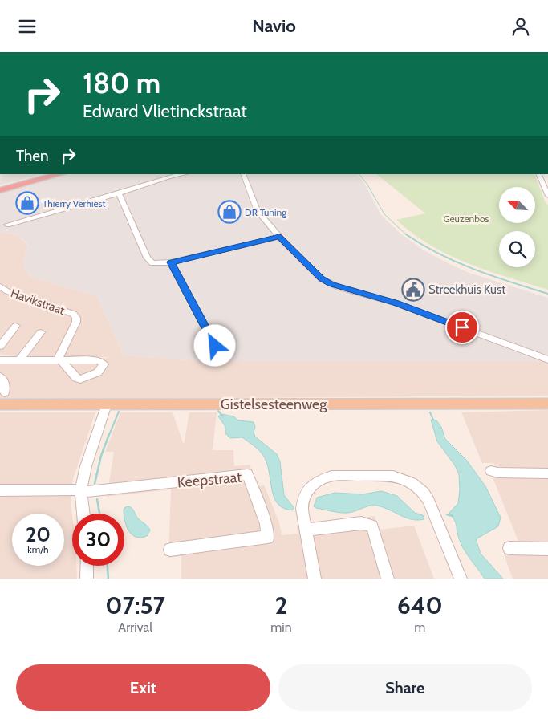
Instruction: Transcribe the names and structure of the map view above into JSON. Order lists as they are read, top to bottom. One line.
{"streets":{"main road":["Gistelsesteenweg"],"street":["Havikstraat","Keepstraat"]},"parks":["Geuzenbos"],"places":{"shop":["Thierry Verhiest","DR Tuning"],"public building":["Streekhuis Kust"]},"north":"top left","page":{"header":"Navio","turn":["180 m","Edward Vlietinckstraat"],"then":"Then","speed":"20 km/h","limit":"30","eta":["07:57","Arrival","2","min","640","m"],"buttons":["Exit","Share"]}}
